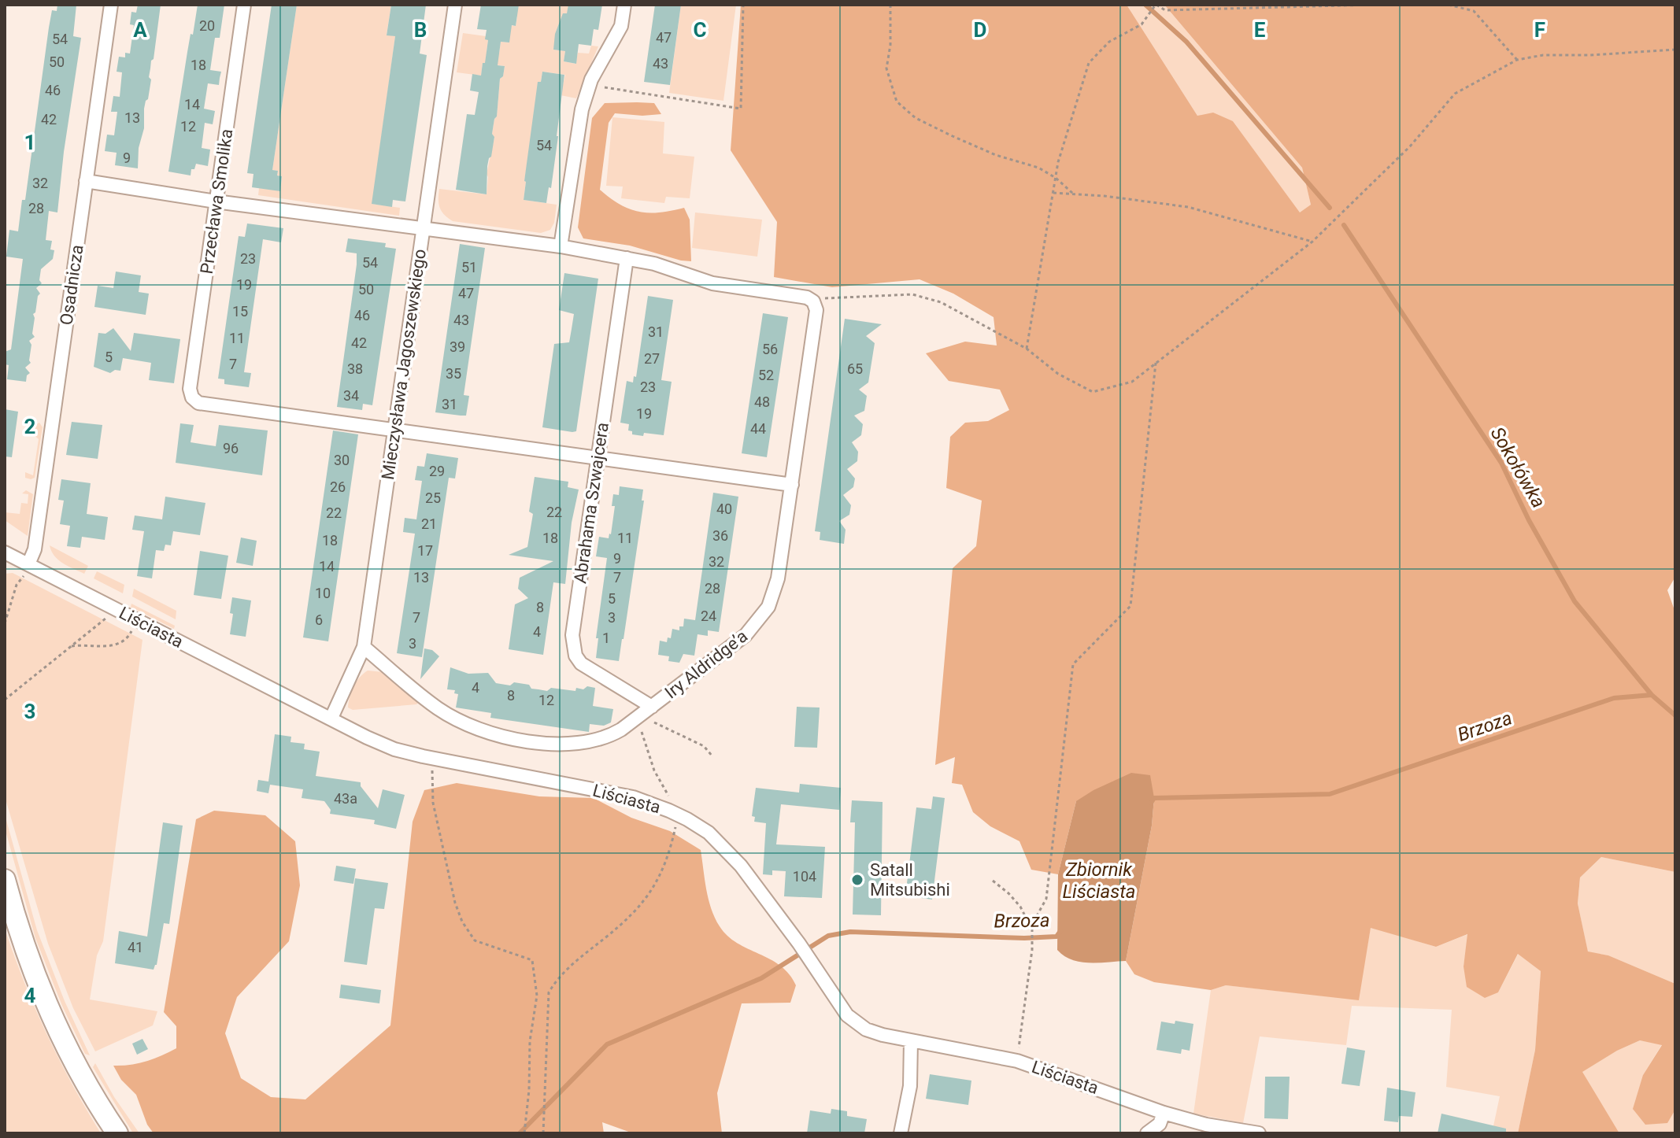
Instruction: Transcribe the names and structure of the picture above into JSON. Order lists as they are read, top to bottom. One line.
{"streets":{"street":["Przecława Smolika","Osadnicza","Mieczysława Jagoszewskiego","Abrahama Szwajcera","Liściasta","Iry Aldridge’a"]},"crossings":[["Przecława Smolika","Mieczysława Jagoszewskiego"],["Osadnicza","Liściasta"],["Mieczysława Jagoszewskiego","Liściasta"],["Mieczysława Jagoszewskiego","Iry Aldridge’a"],["Abrahama Szwajcera","Iry Aldridge’a"]],"water":["Sokołówka","Brzoza","Zbiornik Liściasta"],"places":["Satall Mitsubishi"],"house_numbers":["20","47","54","50","43","18","46","14","13","42","12","54","9","32","28","23","54","51","19","50","47","15","46","43","31","11","42","39","56","5","27","7","38","65","35","52","23","34","48","31","19","44","96","30","29","26","25","40","22","22","21","36","18","11","18","17","9","32","14","13","7","28","10","5","8","24","7","3","6","4","1","3","4","8","12","43a","104","41"],"grid":{"columns":["A","B","C","D","E","F"],"rows":["1","2","3","4"]}}
